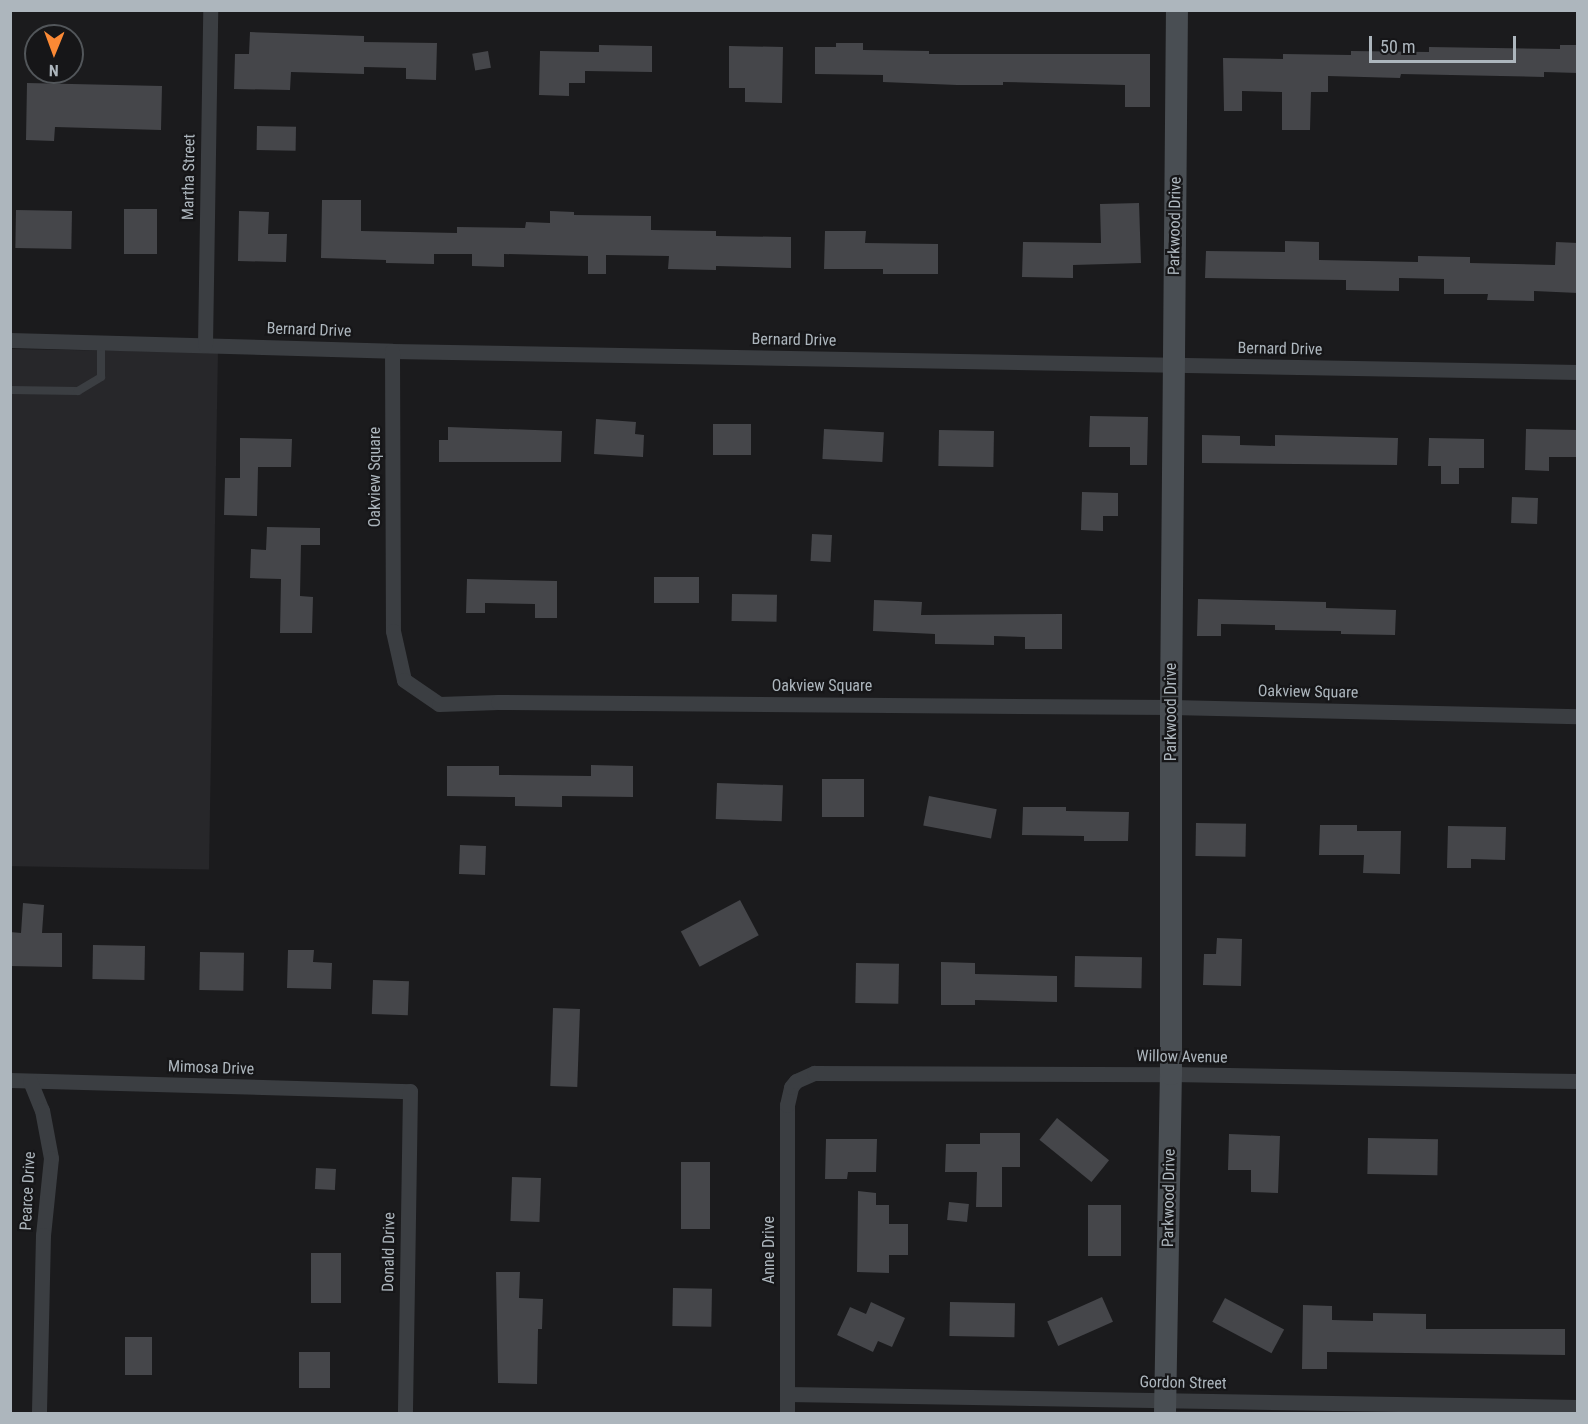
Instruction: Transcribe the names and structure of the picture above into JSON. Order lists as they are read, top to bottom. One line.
{"streets":{"street":["Martha Street","Parkwood Drive","Bernard Drive","Oakview Square","Willow Avenue","Mimosa Drive","Pearce Drive","Anne Drive","Donald Drive","Gordon Street"]},"crossings":[["Martha Street","Bernard Drive"],["Parkwood Drive","Bernard Drive"],["Parkwood Drive","Oakview Square"],["Parkwood Drive","Willow Avenue"],["Parkwood Drive","Gordon Street"],["Bernard Drive","Oakview Square"],["Willow Avenue","Anne Drive"],["Mimosa Drive","Pearce Drive"],["Mimosa Drive","Donald Drive"],["Anne Drive","Gordon Street"]],"scale_bar":"50 m","north":"bottom"}
